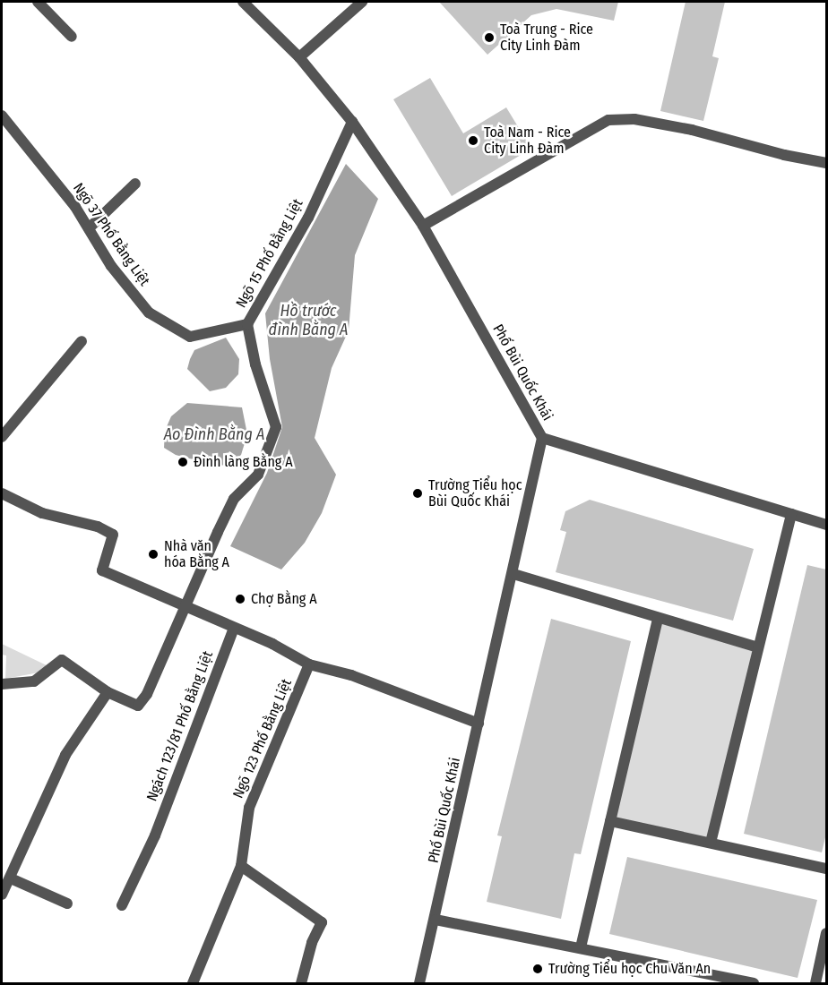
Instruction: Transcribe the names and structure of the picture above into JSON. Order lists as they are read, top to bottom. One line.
{"streets":{"street":["Ngõ 37 Phố Bằng Liệt","Ngõ 15 Phố Bằng Liệt","Phố Bùi Quốc Khái","Ngách 123/81 Phố Bằng Liệt","Ngõ 123 Phố Bằng Liệt"]},"crossings":[["Ngõ 37 Phố Bằng Liệt","Ngõ 15 Phố Bằng Liệt"],["Ngõ 15 Phố Bằng Liệt","Phố Bùi Quốc Khái"]],"water":["Hồ trước đình Bằng A","Ao Đình Bằng A"],"places":["Toà Trung - Rice City Linh Đàm","Toà Nam - Rice City Linh Đàm","Đình làng Bằng A","Trường Tiểu học Bùi Quốc Khái","Nhà văn hóa Bằng A","Chợ Bằng A","Trường Tiểu học Chu Văn An"]}
